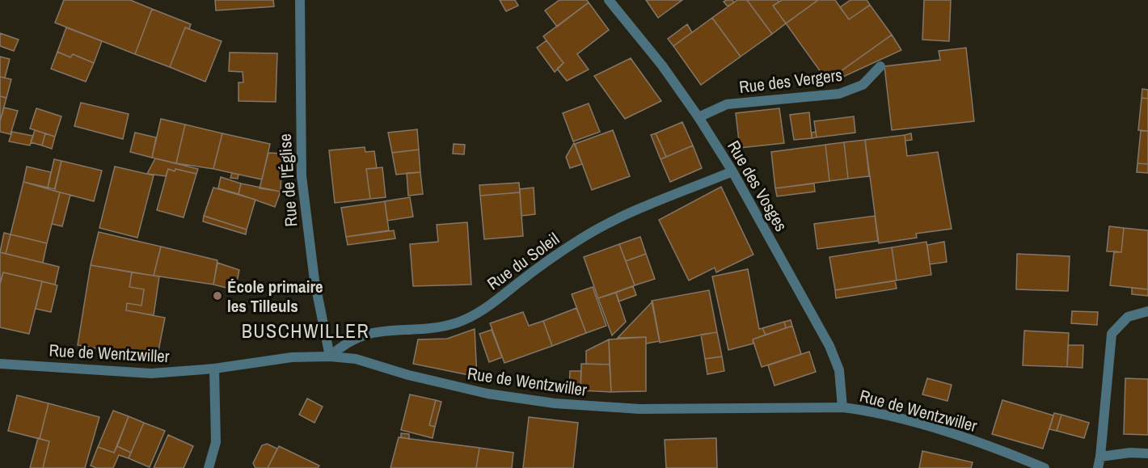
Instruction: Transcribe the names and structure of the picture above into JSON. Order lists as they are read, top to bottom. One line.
{"streets":{"street":["Rue des Vergers","Rue de l'Église","Rue des Vosges","Rue du Soleil","Rue de Wentzwiller"]},"crossings":[["Rue des Vergers","Rue des Vosges"],["Rue de l'Église","Rue du Soleil"],["Rue de l'Église","Rue de Wentzwiller"],["Rue des Vosges","Rue du Soleil"],["Rue des Vosges","Rue de Wentzwiller"],["Rue du Soleil","Rue de Wentzwiller"]],"districts":["BUSCHWILLER"],"places":["École primaire les Tilleuls"]}
